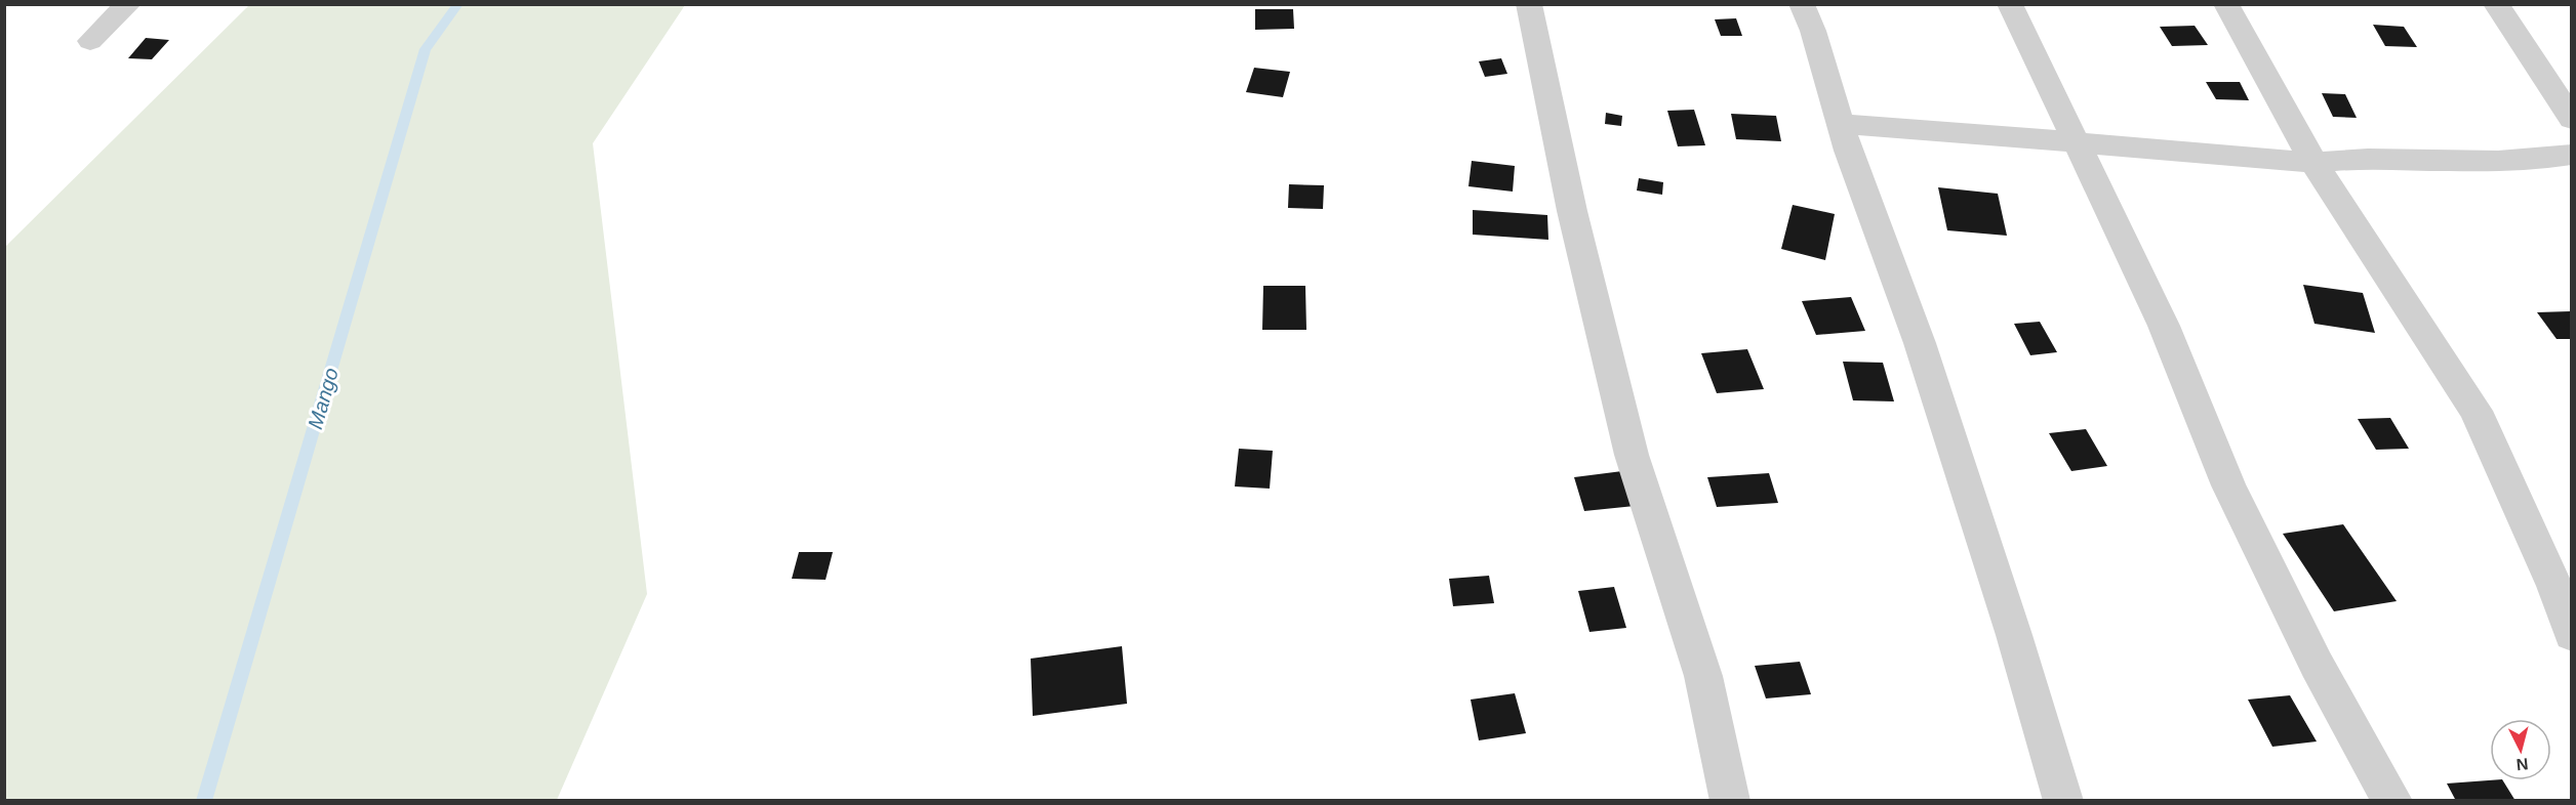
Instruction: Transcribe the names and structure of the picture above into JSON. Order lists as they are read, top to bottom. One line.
{"water":["Mango"],"north":"bottom"}
